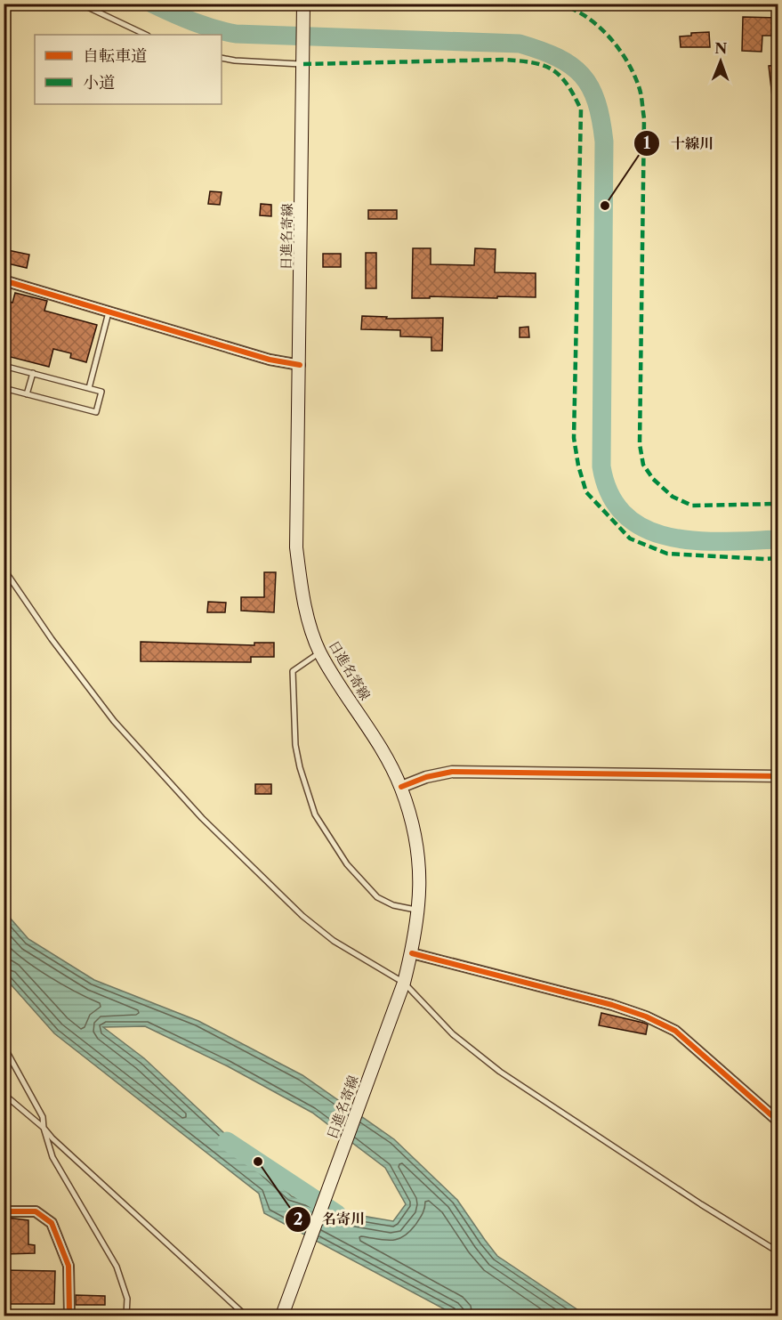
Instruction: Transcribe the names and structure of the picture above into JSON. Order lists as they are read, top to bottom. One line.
{"streets":{"main road":["日進名寄線"]},"places":["十線川","名寄川"],"legend":["自転車道","小道"],"north":"top"}
